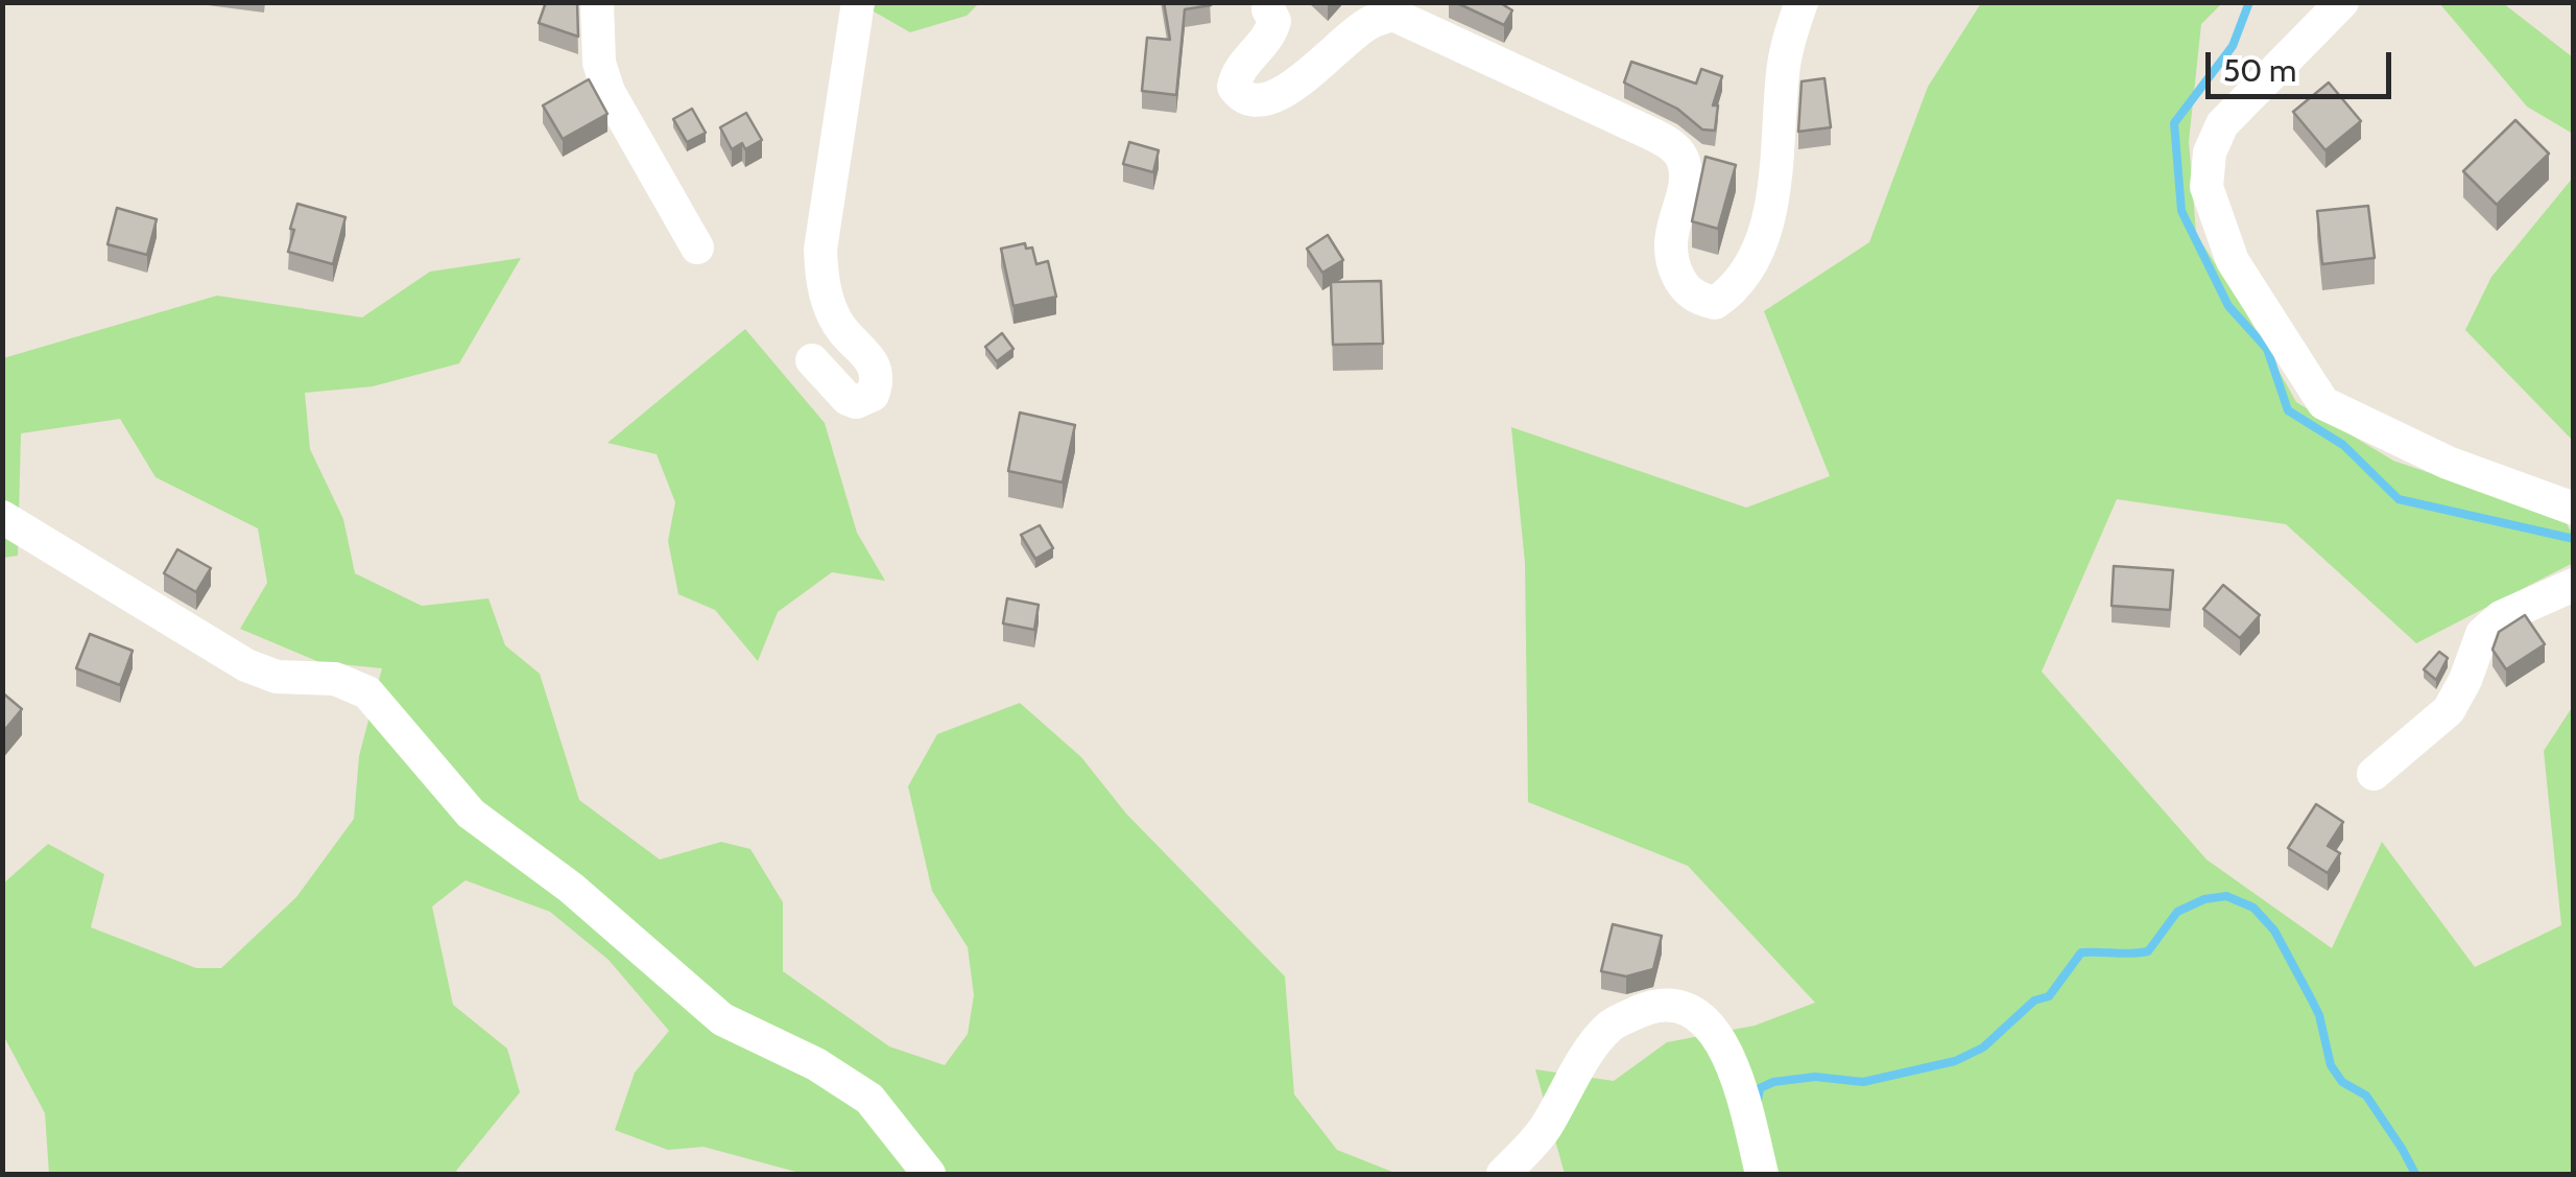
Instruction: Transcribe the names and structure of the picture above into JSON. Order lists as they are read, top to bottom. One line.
{"scale_bar":"50 m"}
